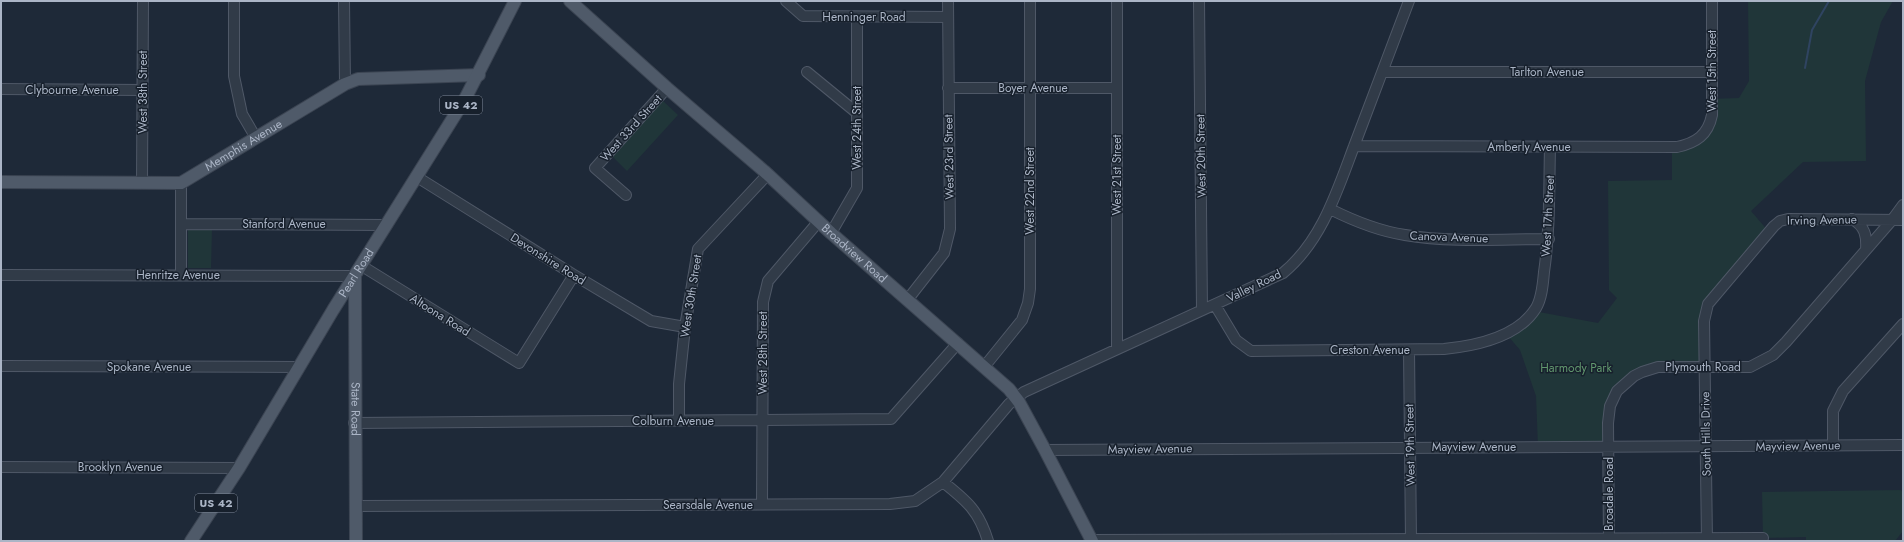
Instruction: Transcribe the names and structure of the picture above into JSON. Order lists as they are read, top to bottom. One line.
{"streets":{"main road":["US 42","Memphis Avenue","Broadview Road","Pearl Road","State Road"],"street":["Henninger Road","West 15th Street","Tarlton Avenue","Boyer Avenue","Clybourne Avenue","West 38th Street","West 33rd Street","West 24th Street","Amberly Avenue","West 20th Street","West 23rd Street","West 21st Street","West 22nd Street","West 17th Street","Irving Avenue","Stanford Avenue","Canova Avenue","Devonshire Road","Henritze Avenue","Valley Road","West 30th Street","Altoona Road","Creston Avenue","West 28th Street","Spokane Avenue","Plymouth Road","Colburn Avenue","South Hills Drive","West 19th Street","Mayview Avenue","Brooklyn Avenue","Broadale Road","Searsdale Avenue"]},"crossings":[["Henninger Road","West 24th Street"],["Henninger Road","West 23rd Street"],["West 15th Street","Tarlton Avenue"],["West 15th Street","Amberly Avenue"],["Tarlton Avenue","Valley Road"],["Boyer Avenue","West 23rd Street"],["Boyer Avenue","West 21st Street"],["Boyer Avenue","West 22nd Street"],["Clybourne Avenue","West 38th Street"],["West 33rd Street","Broadview Road"],["West 24th Street","Broadview Road"],["Memphis Avenue","Pearl Road"],["Amberly Avenue","West 17th Street"],["Amberly Avenue","Valley Road"],["West 20th Street","Valley Road"],["West 23rd Street","Broadview Road"],["West 21st Street","Valley Road"],["West 22nd Street","Broadview Road"],["West 17th Street","Canova Avenue"],["West 17th Street","Creston Avenue"],["Irving Avenue","Plymouth Road"],["Irving Avenue","South Hills Drive"],["Stanford Avenue","Pearl Road"],["Canova Avenue","Valley Road"],["Broadview Road","Valley Road"],["Broadview Road","West 30th Street"],["Broadview Road","West 28th Street"],["Broadview Road","Colburn Avenue"],["Broadview Road","Mayview Avenue"],["Broadview Road","Searsdale Avenue"],["Devonshire Road","Pearl Road"],["Devonshire Road","West 30th Street"],["Devonshire Road","Altoona Road"],["Pearl Road","Henritze Avenue"],["Pearl Road","Altoona Road"],["Pearl Road","Spokane Avenue"],["Pearl Road","State Road"],["Pearl Road","Brooklyn Avenue"],["Henritze Avenue","State Road"],["Valley Road","Creston Avenue"],["Valley Road","Searsdale Avenue"],["West 30th Street","Colburn Avenue"],["Creston Avenue","West 19th Street"],["West 28th Street","Colburn Avenue"],["West 28th Street","Searsdale Avenue"],["Plymouth Road","South Hills Drive"],["Plymouth Road","Mayview Avenue"],["Plymouth Road","Broadale Road"],["State Road","Colburn Avenue"],["State Road","Searsdale Avenue"],["South Hills Drive","Mayview Avenue"],["West 19th Street","Mayview Avenue"],["Mayview Avenue","Broadale Road"]],"parks":["Harmody Park"]}
